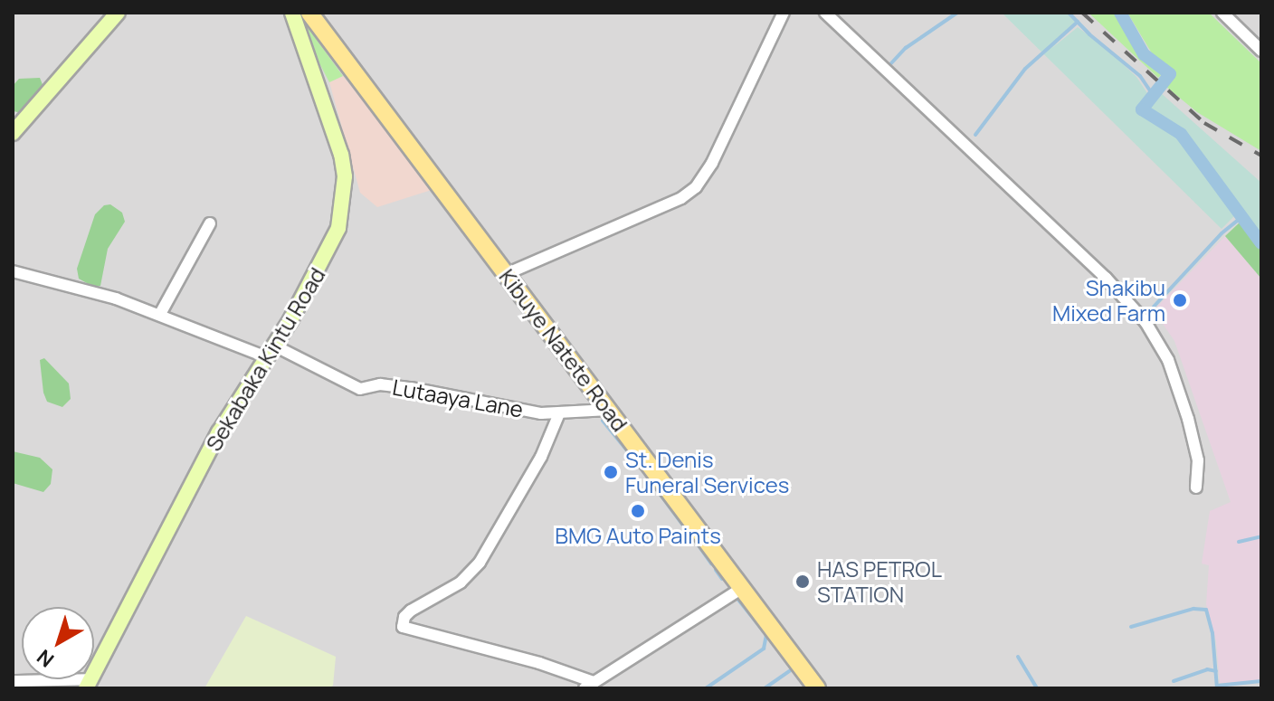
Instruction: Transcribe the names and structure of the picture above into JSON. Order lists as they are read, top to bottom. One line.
{"streets":{"main road":["Kibuye Natete Road"],"street":["Sekabaka Kintu Road","Lutaaya Lane"]},"crossings":[["Kibuye Natete Road","Lutaaya Lane"],["Sekabaka Kintu Road","Lutaaya Lane"]],"places":["Shakibu Mixed Farm","St. Denis Funeral Services","BMG Auto Paints","HAS PETROL STATION"],"north":"bottom left"}
